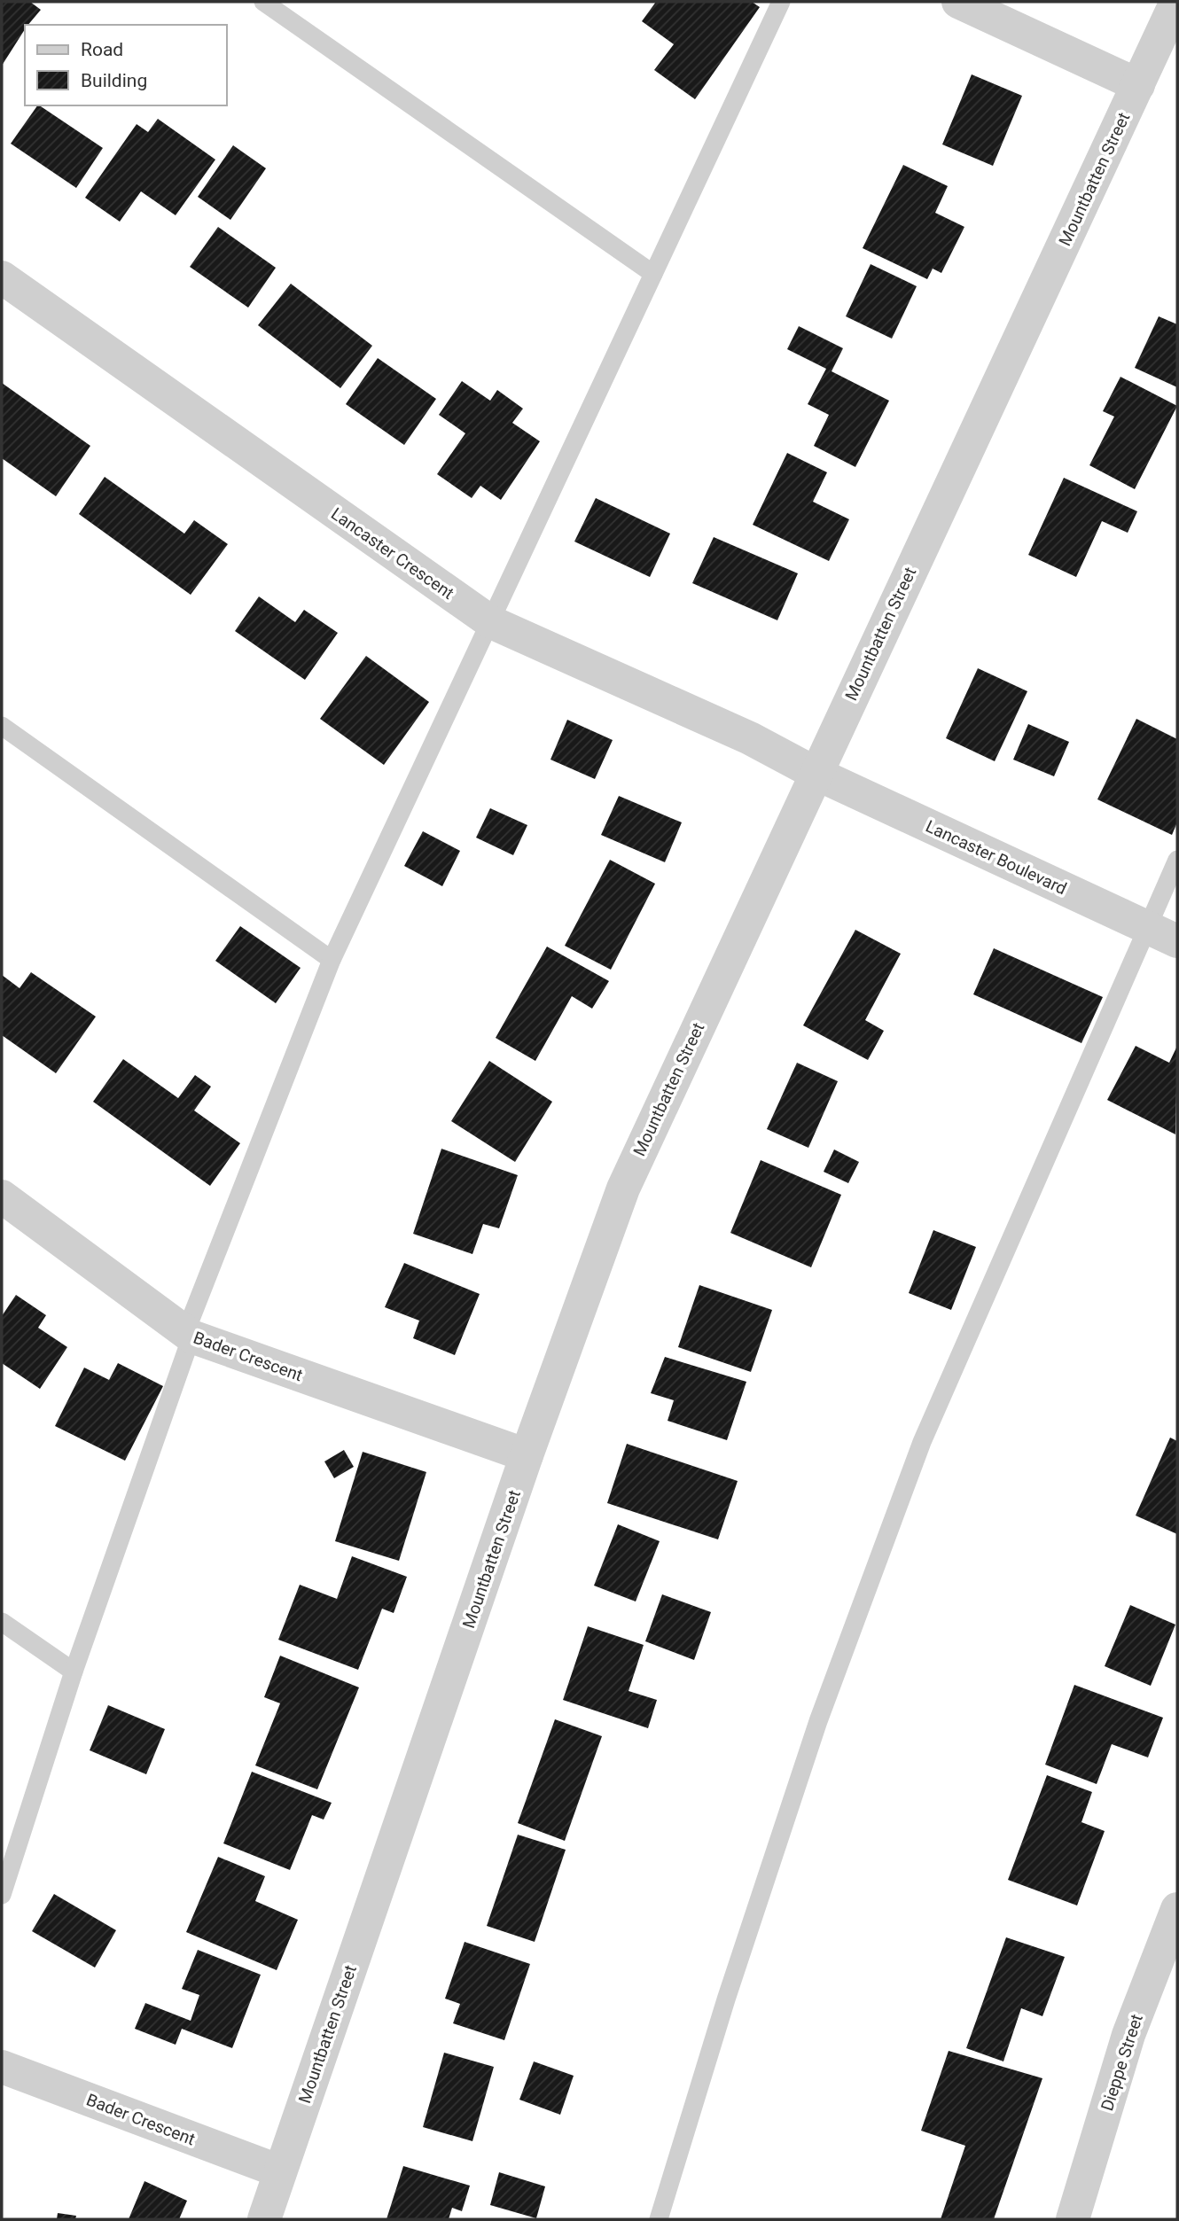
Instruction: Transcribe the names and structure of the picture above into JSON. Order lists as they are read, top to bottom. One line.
{"streets":{"street":["Mountbatten Street","Lancaster Crescent","Lancaster Boulevard","Bader Crescent","Dieppe Street"]},"crossings":[["Mountbatten Street","Lancaster Crescent"],["Mountbatten Street","Lancaster Boulevard"],["Mountbatten Street","Bader Crescent"],["Lancaster Crescent","Lancaster Boulevard"]],"legend":["Road","Building"]}
